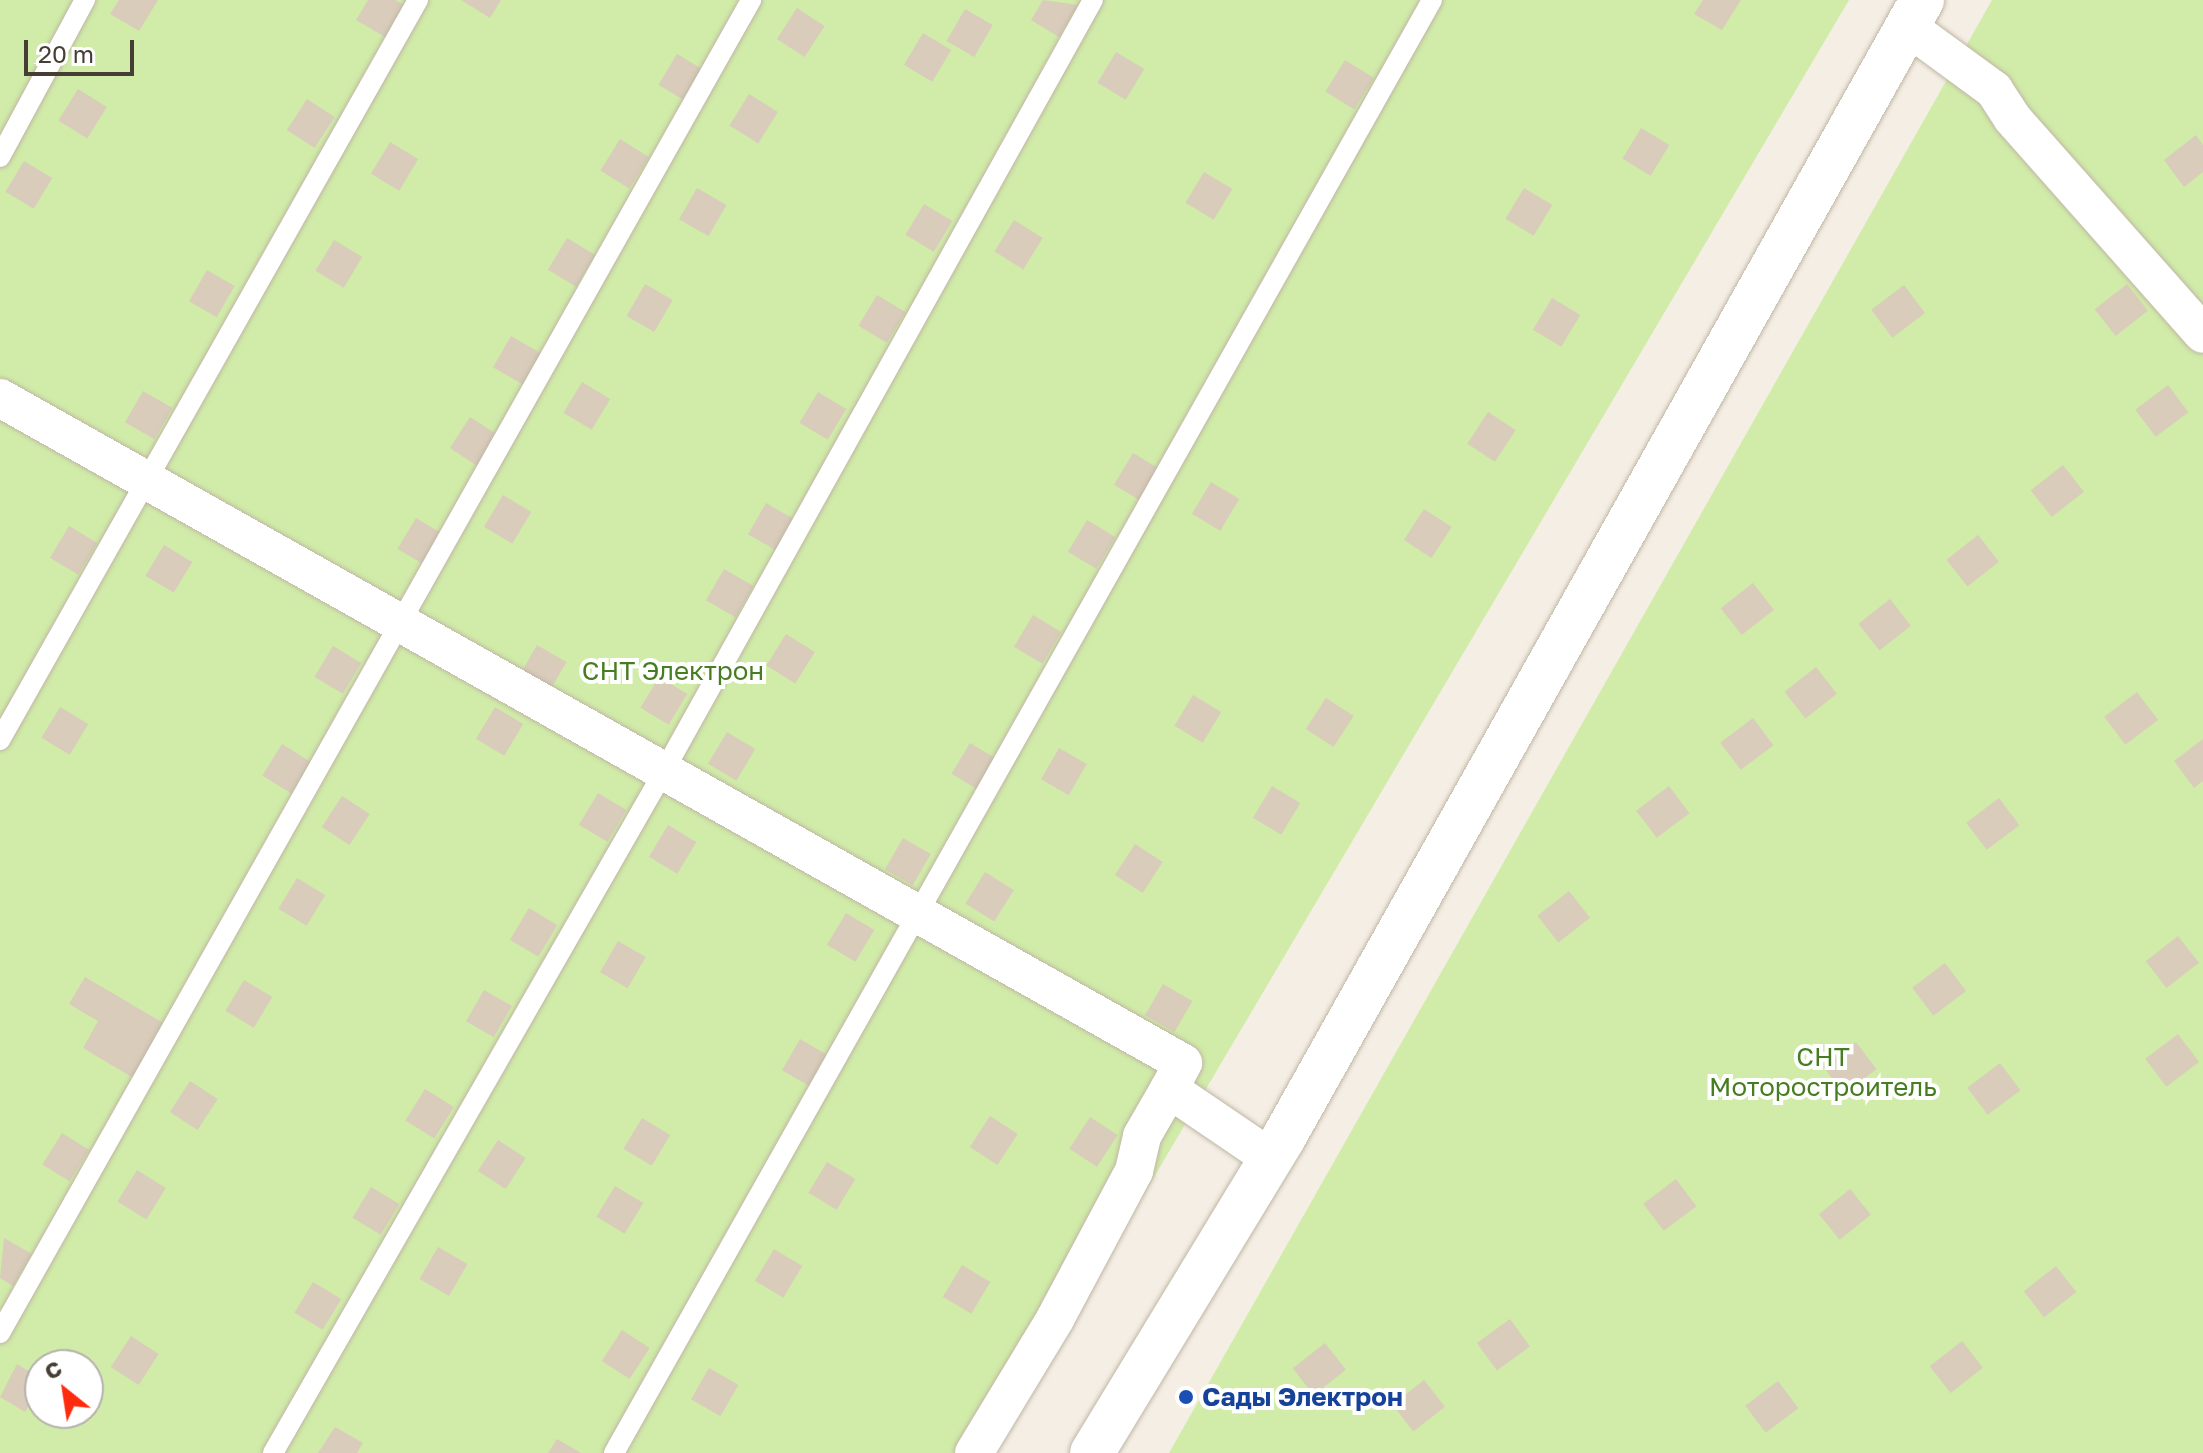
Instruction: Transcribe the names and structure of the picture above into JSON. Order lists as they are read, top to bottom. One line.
{"parks":["СНТ Электрон","СНТ Моторостроитель"],"places":["Сады Электрон"],"scale_bar":"20 m","north":"top left"}
